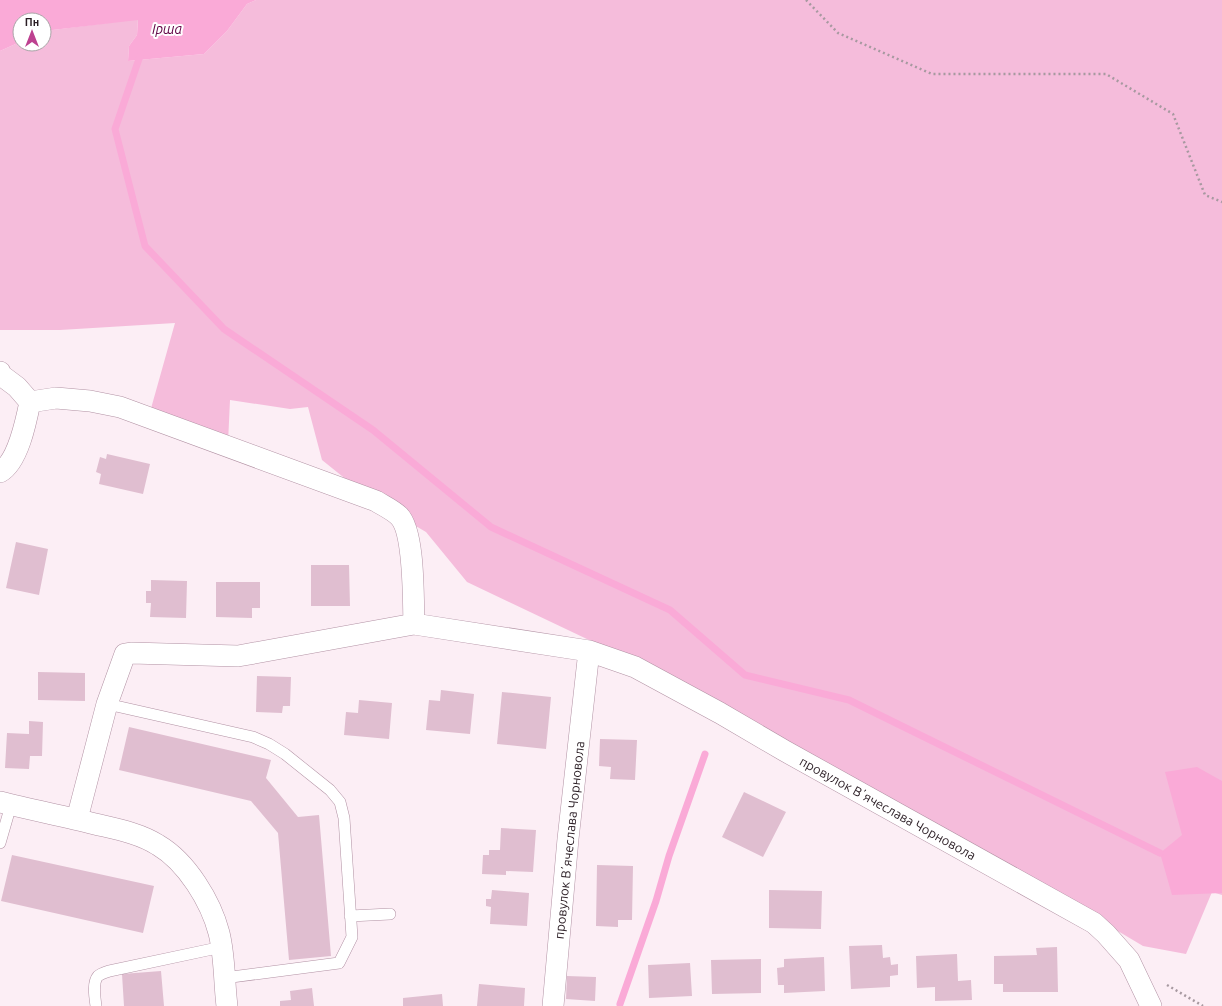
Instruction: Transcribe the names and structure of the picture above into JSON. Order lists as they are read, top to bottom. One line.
{"streets":{"street":["провулок Вʼячеслава Чорновола"]},"water":["Ірша"],"north":"top"}
